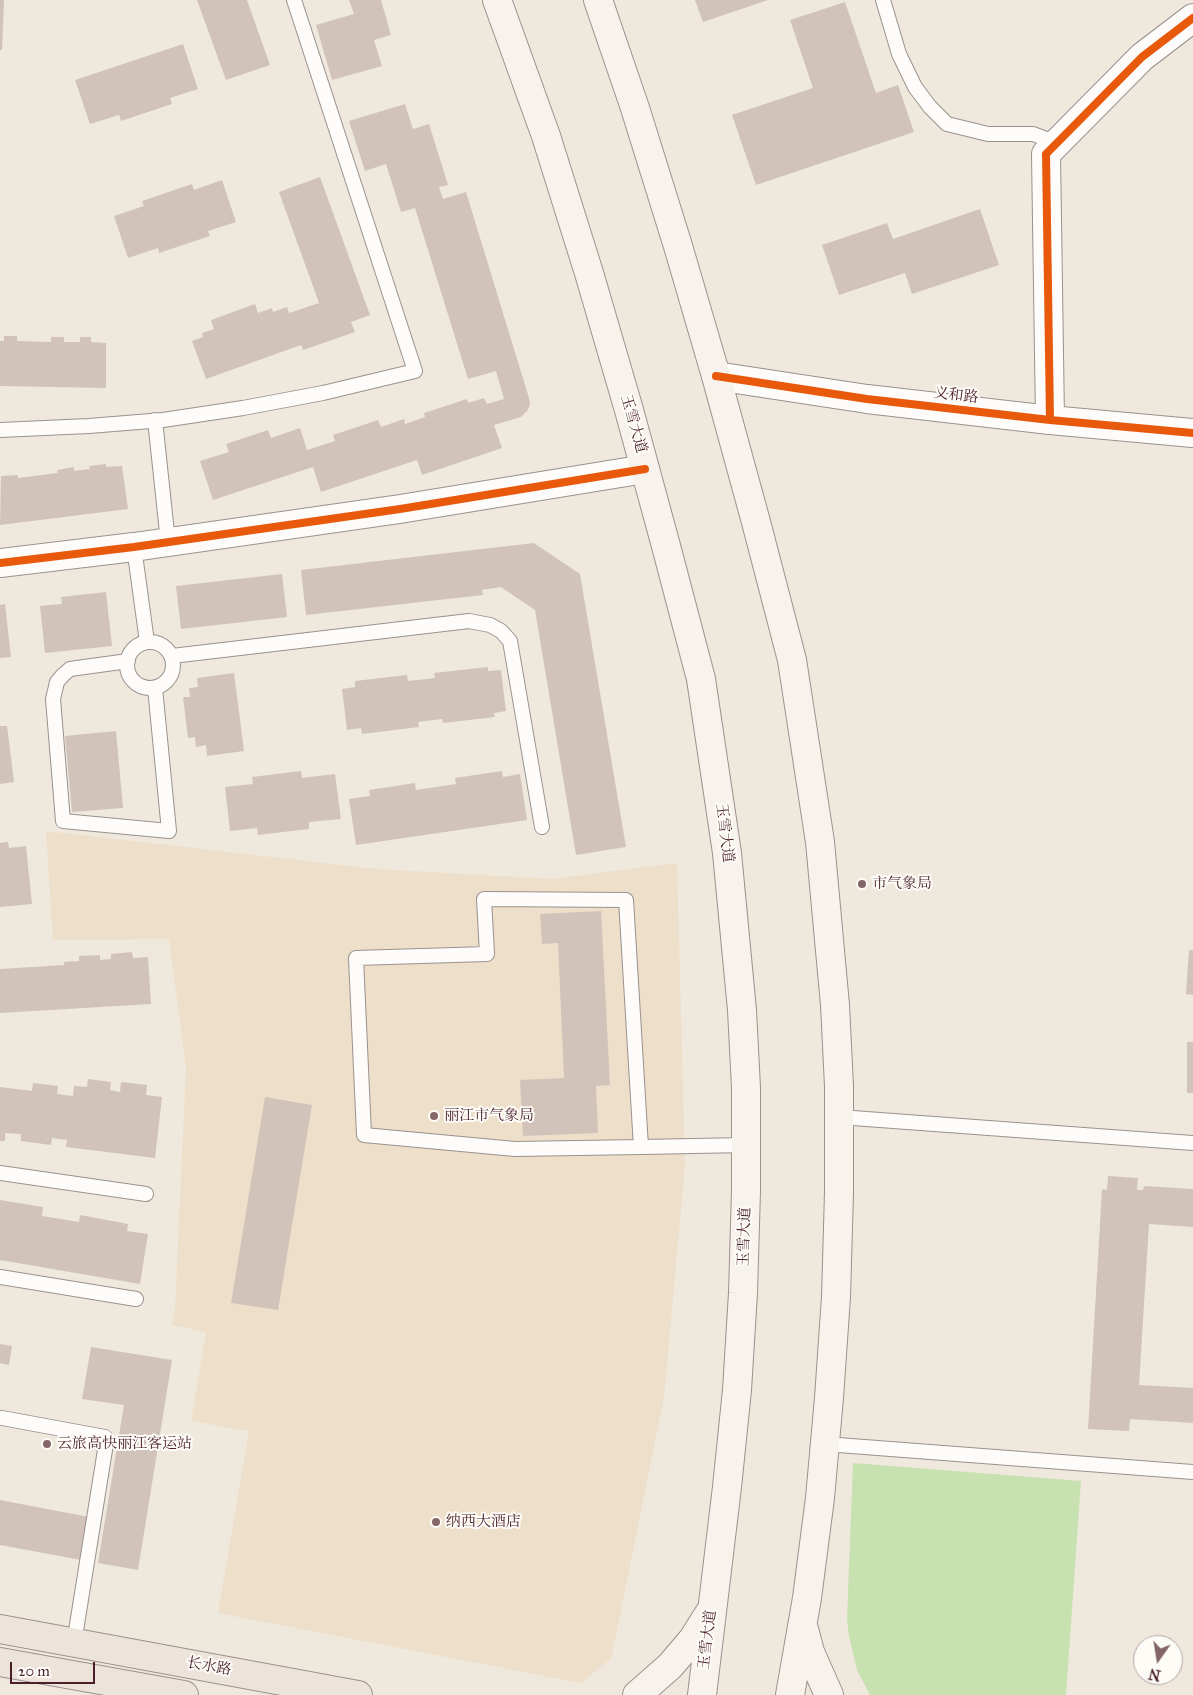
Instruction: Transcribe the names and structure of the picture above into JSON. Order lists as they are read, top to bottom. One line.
{"streets":{"highway":["长水路"],"main road":["玉雪大道"],"street":["义和路"]},"places":["市气象局","丽江市气象局","云旅高快丽江客运站","纳西大酒店"],"scale_bar":"20 m","north":"bottom"}
